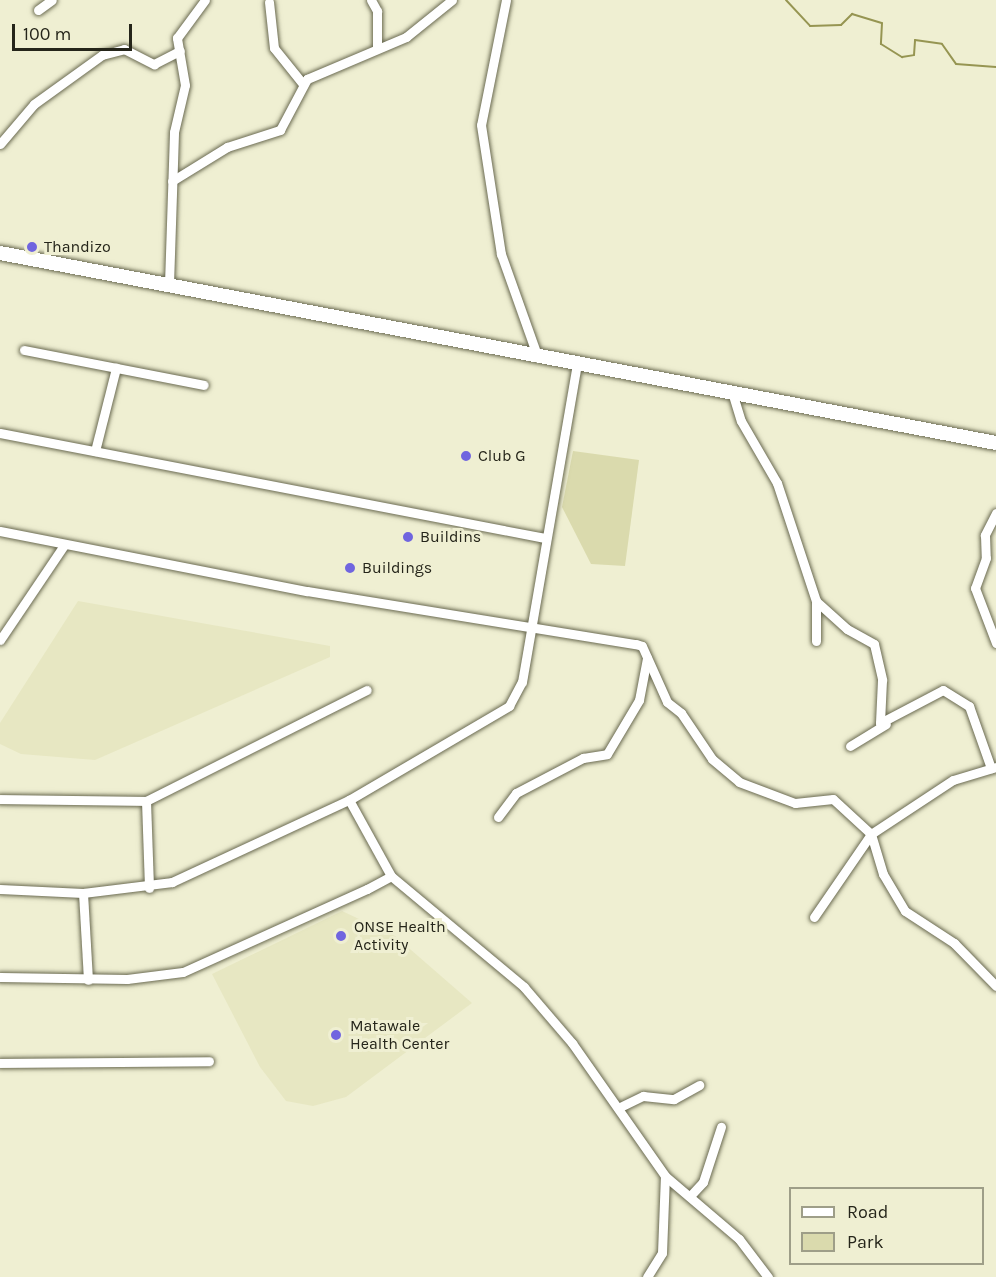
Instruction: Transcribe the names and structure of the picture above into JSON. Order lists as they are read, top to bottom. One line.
{"places":["Thandizo","Club G","Buildins","Buildings","ONSE Health Activity","Matawale Health Center"],"legend":["Road","Park"],"scale_bar":"100 m"}
